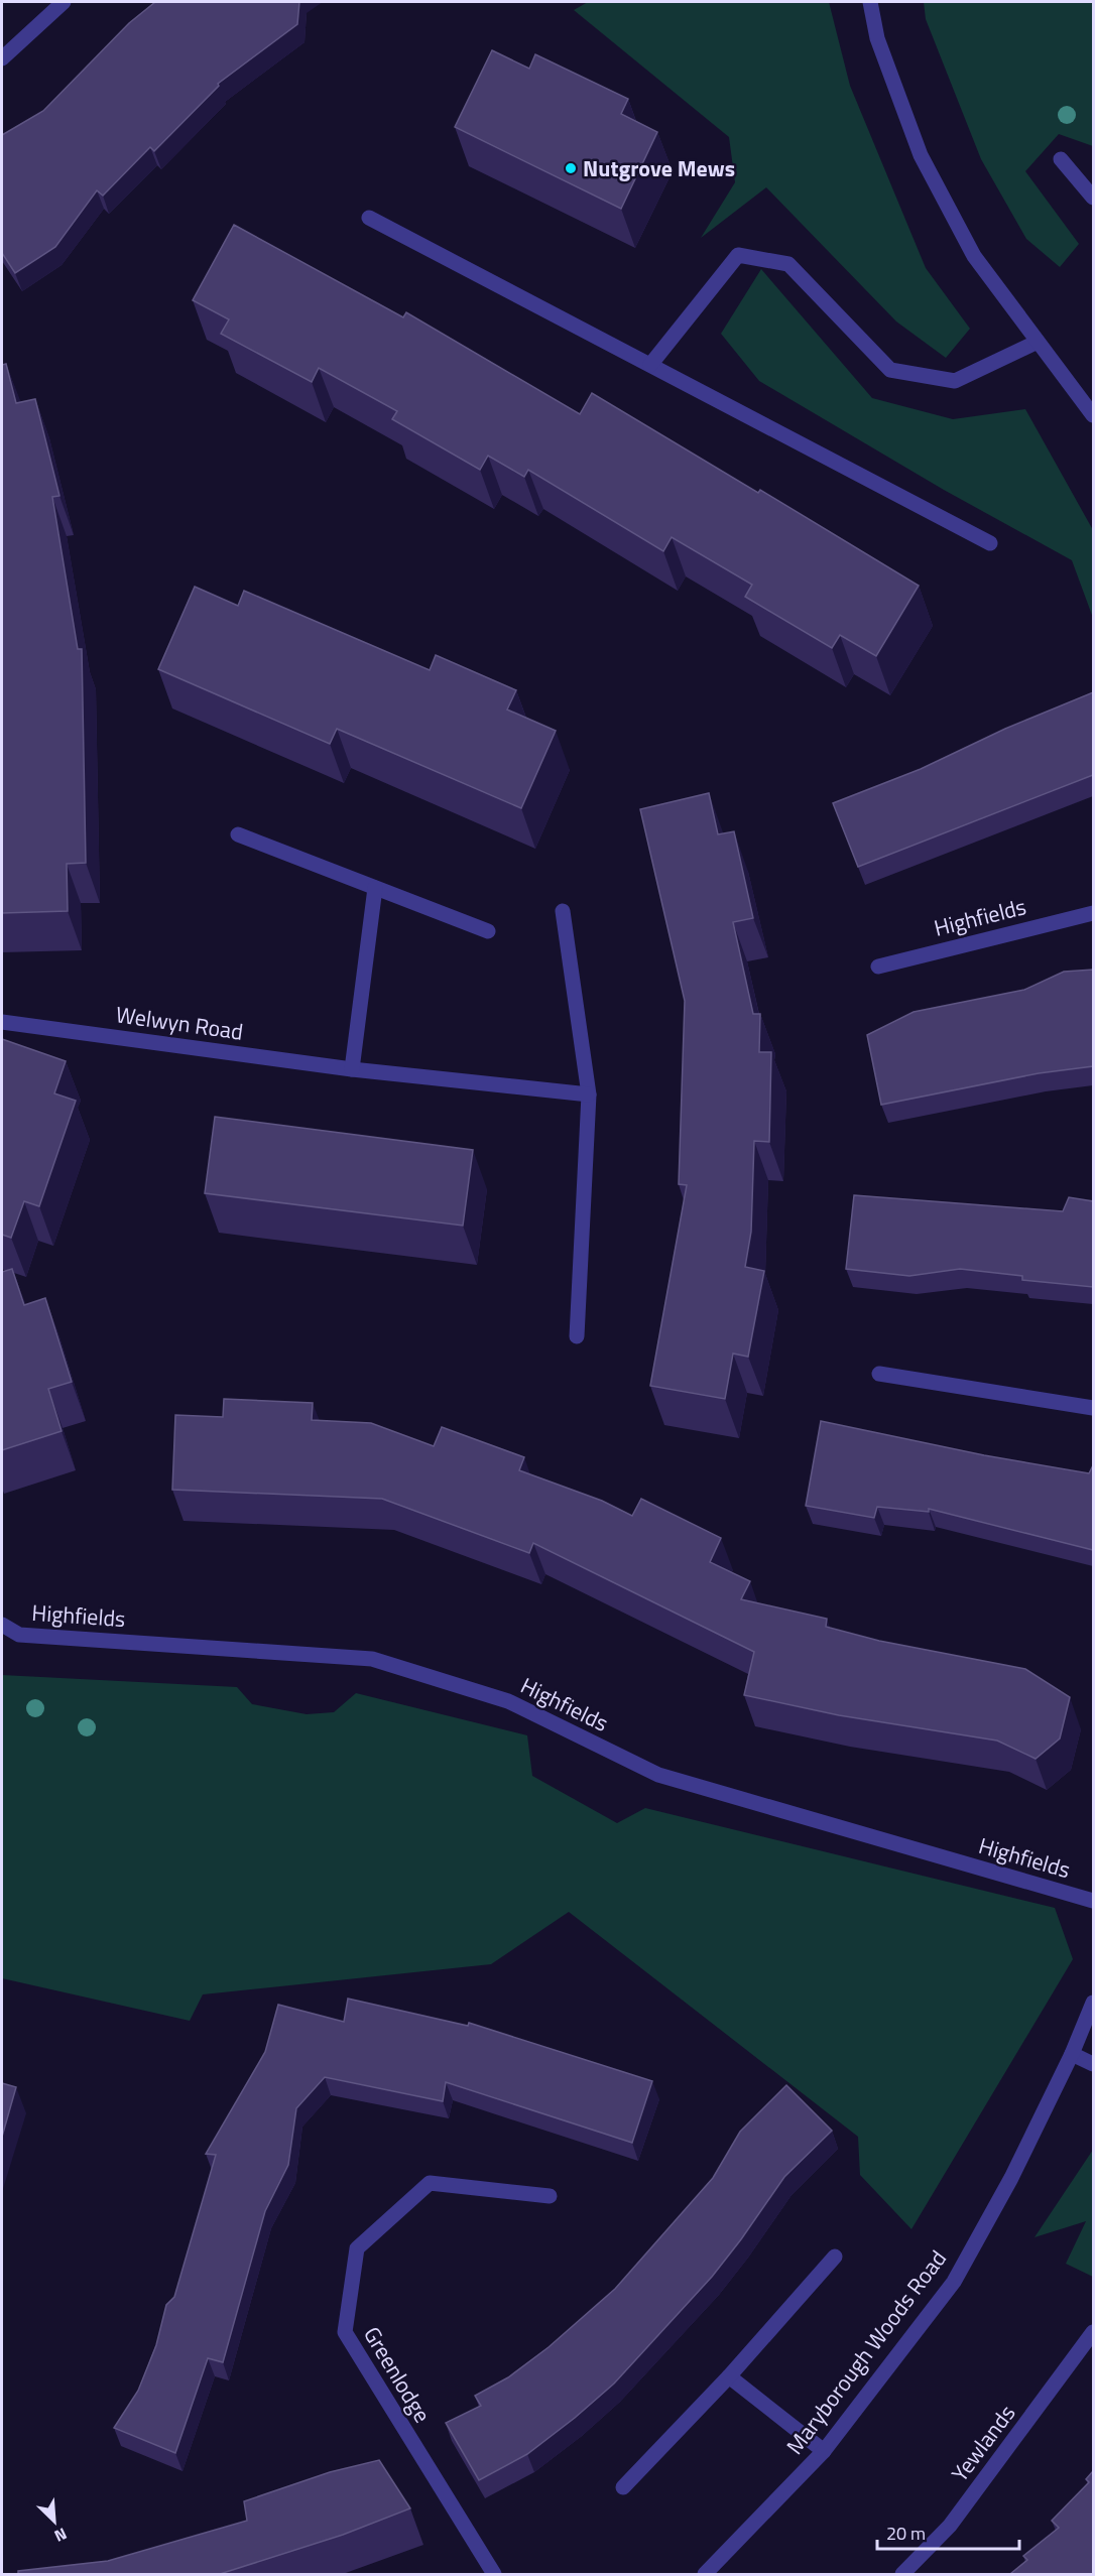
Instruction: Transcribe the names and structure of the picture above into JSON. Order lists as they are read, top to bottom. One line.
{"streets":{"street":["Highfields","Welwyn Road","Maryborough Woods Road","Greenlodge","Yewlands"]},"places":["Nutgrove Mews"],"scale_bar":"20 m","north":"bottom right"}
